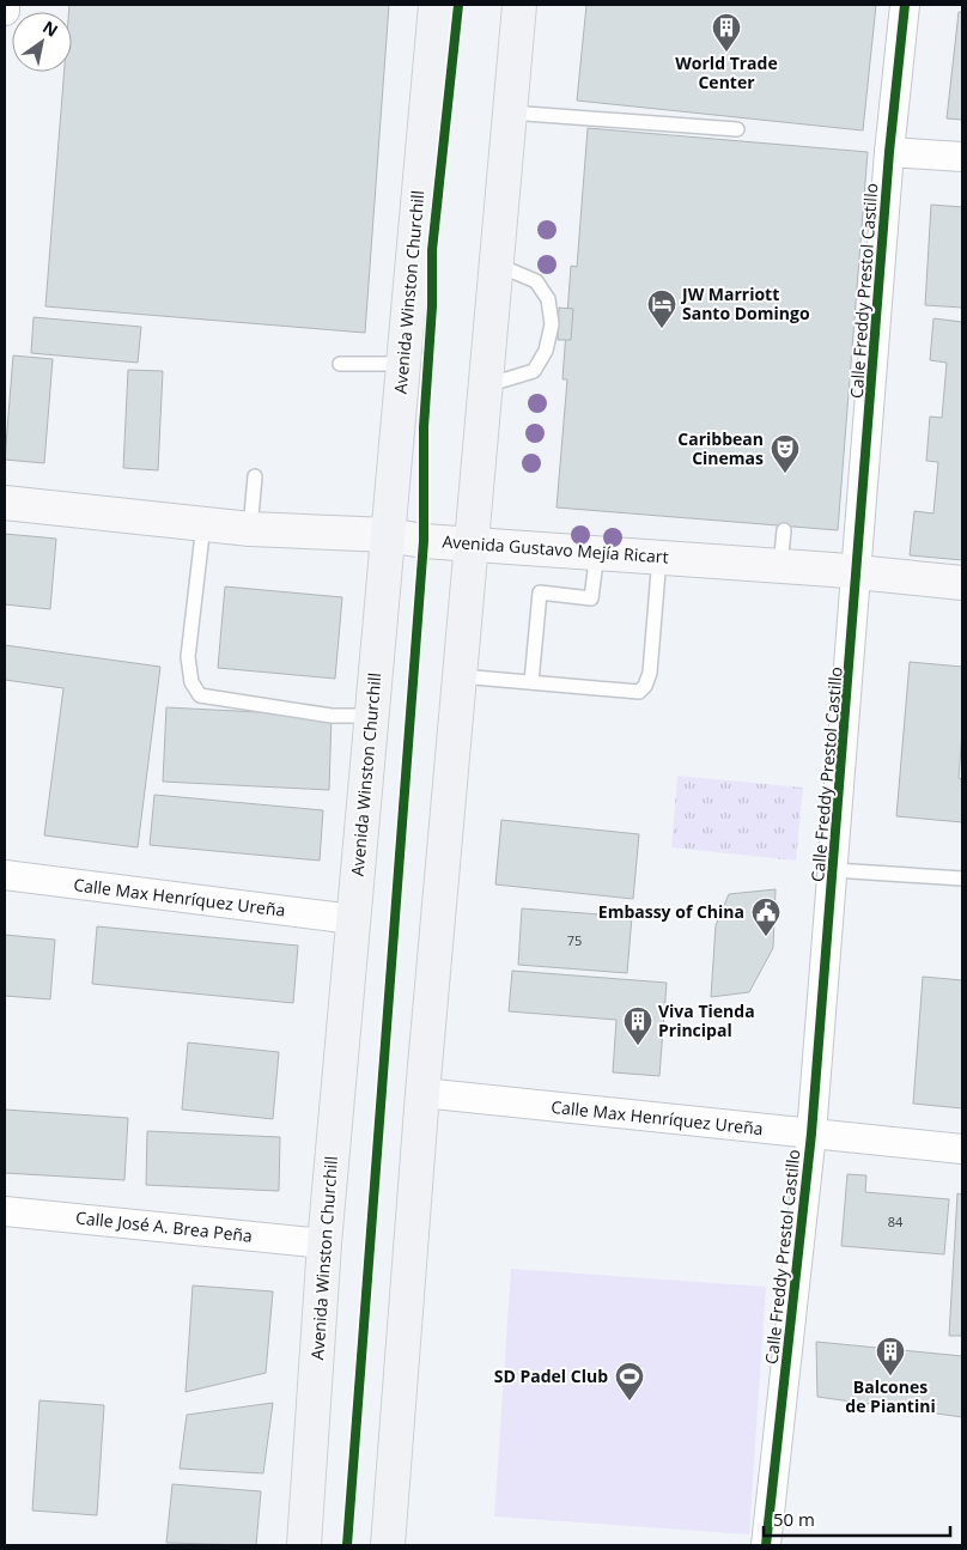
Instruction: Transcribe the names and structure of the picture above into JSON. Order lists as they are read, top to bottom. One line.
{"streets":{"main road":["Avenida Winston Churchill"],"street":["Calle Freddy Prestol Castillo","Avenida Gustavo Mejía Ricart","Calle Max Henríquez Ureña","Calle José A. Brea Peña"]},"crossings":[["Calle Freddy Prestol Castillo","Avenida Gustavo Mejía Ricart"],["Calle Freddy Prestol Castillo","Calle Max Henríquez Ureña"],["Avenida Winston Churchill","Avenida Gustavo Mejía Ricart"],["Avenida Winston Churchill","Calle Max Henríquez Ureña"],["Avenida Winston Churchill","Calle José A. Brea Peña"]],"places":{"building":["World Trade Center","Viva Tienda Principal","Balcones de Piantini"],"hotel":["JW Marriott Santo Domingo"],"theatre":["Caribbean Cinemas"],"public building":["Embassy of China"],"sports":["SD Padel Club"]},"house_numbers":["75","84"],"scale_bar":"50 m","north":"top right"}
